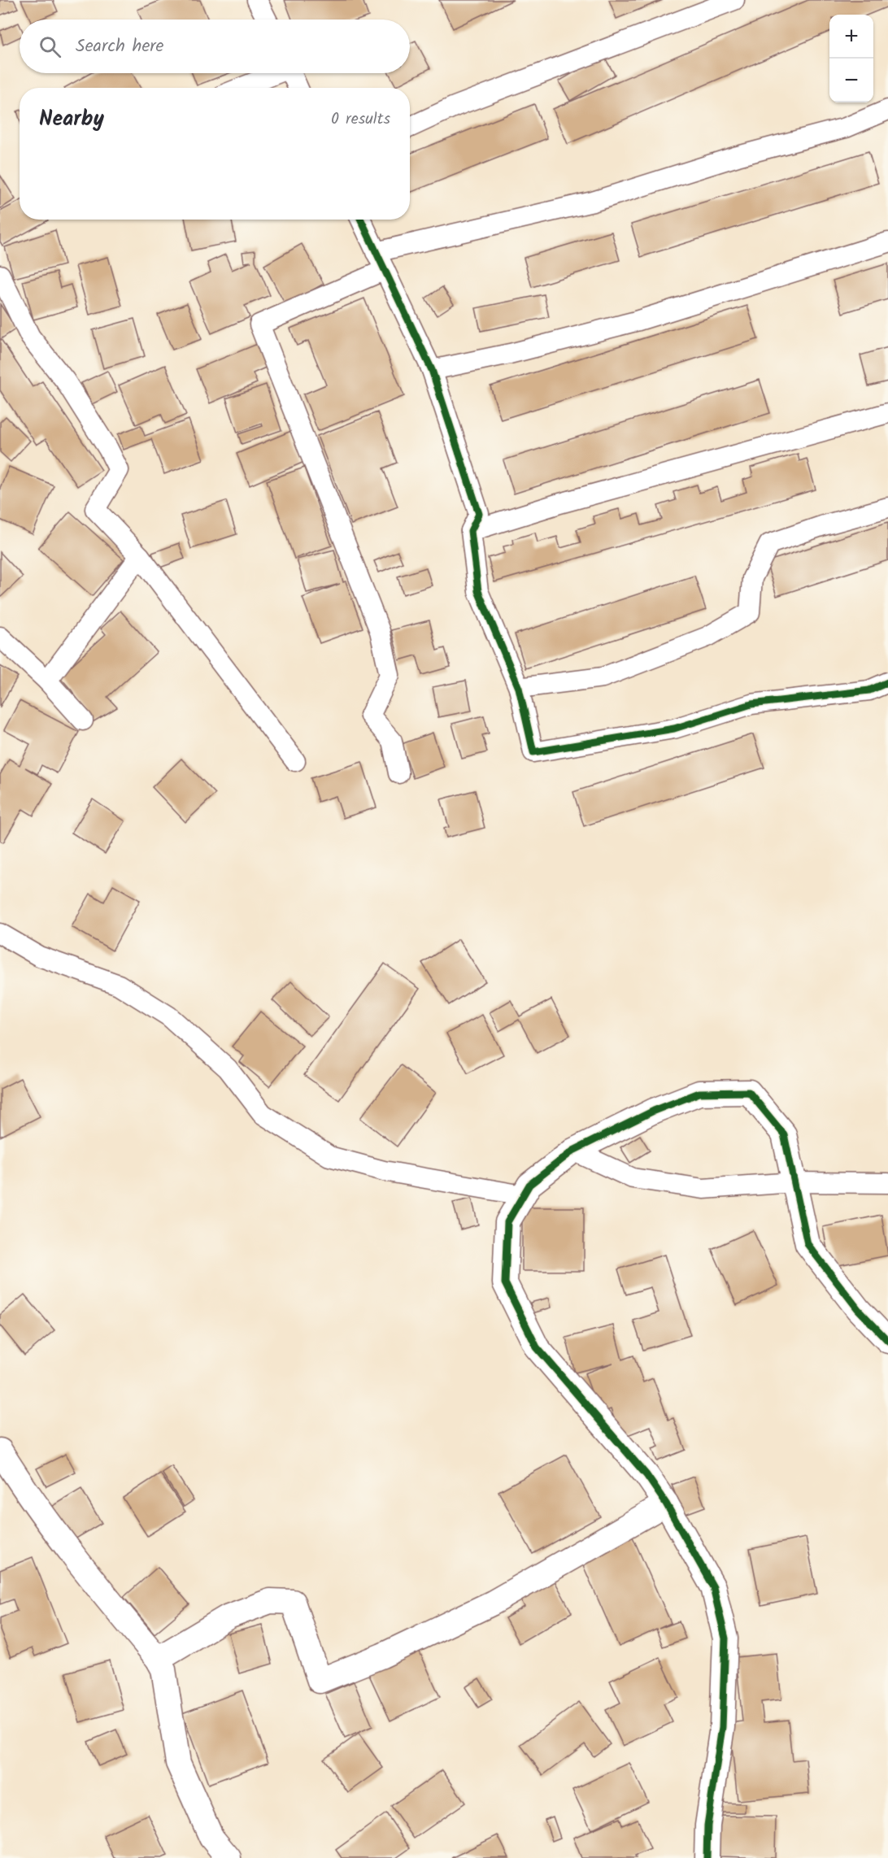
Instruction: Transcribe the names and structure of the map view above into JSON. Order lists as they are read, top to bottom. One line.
{"page":{"map_buttons":["+","−"],"search":"Search here","heading":["Nearby","0 results"]}}
